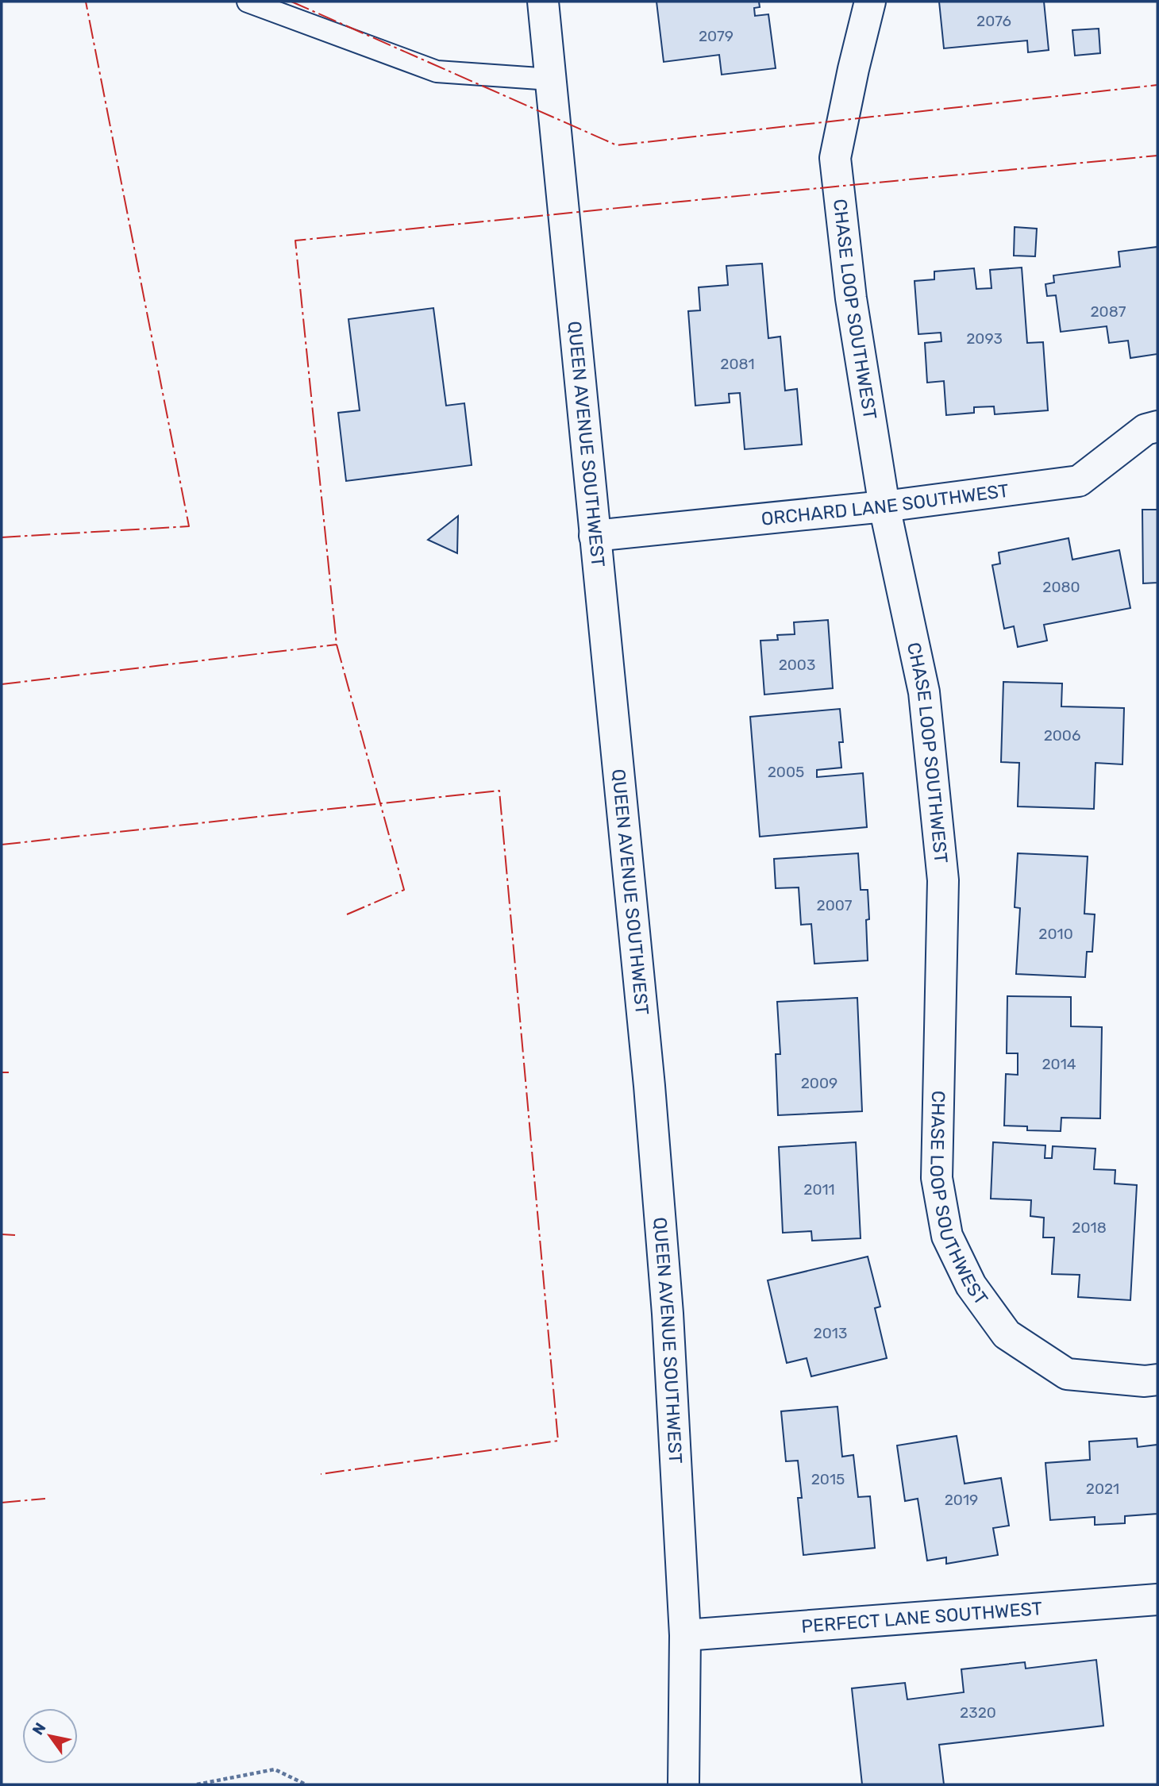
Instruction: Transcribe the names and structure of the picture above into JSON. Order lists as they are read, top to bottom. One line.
{"streets":{"street":["CHASE LOOP SOUTHWEST","QUEEN AVENUE SOUTHWEST","ORCHARD LANE SOUTHWEST","PERFECT LANE SOUTHWEST"]},"crossings":[["CHASE LOOP SOUTHWEST","ORCHARD LANE SOUTHWEST"],["QUEEN AVENUE SOUTHWEST","ORCHARD LANE SOUTHWEST"],["QUEEN AVENUE SOUTHWEST","PERFECT LANE SOUTHWEST"]],"house_numbers":["2076","2079","2087","2093","2081","2080","2003","2006","2005","2007","2010","2014","2009","2011","2018","2013","2015","2021","2019","2320"],"north":"top left"}
